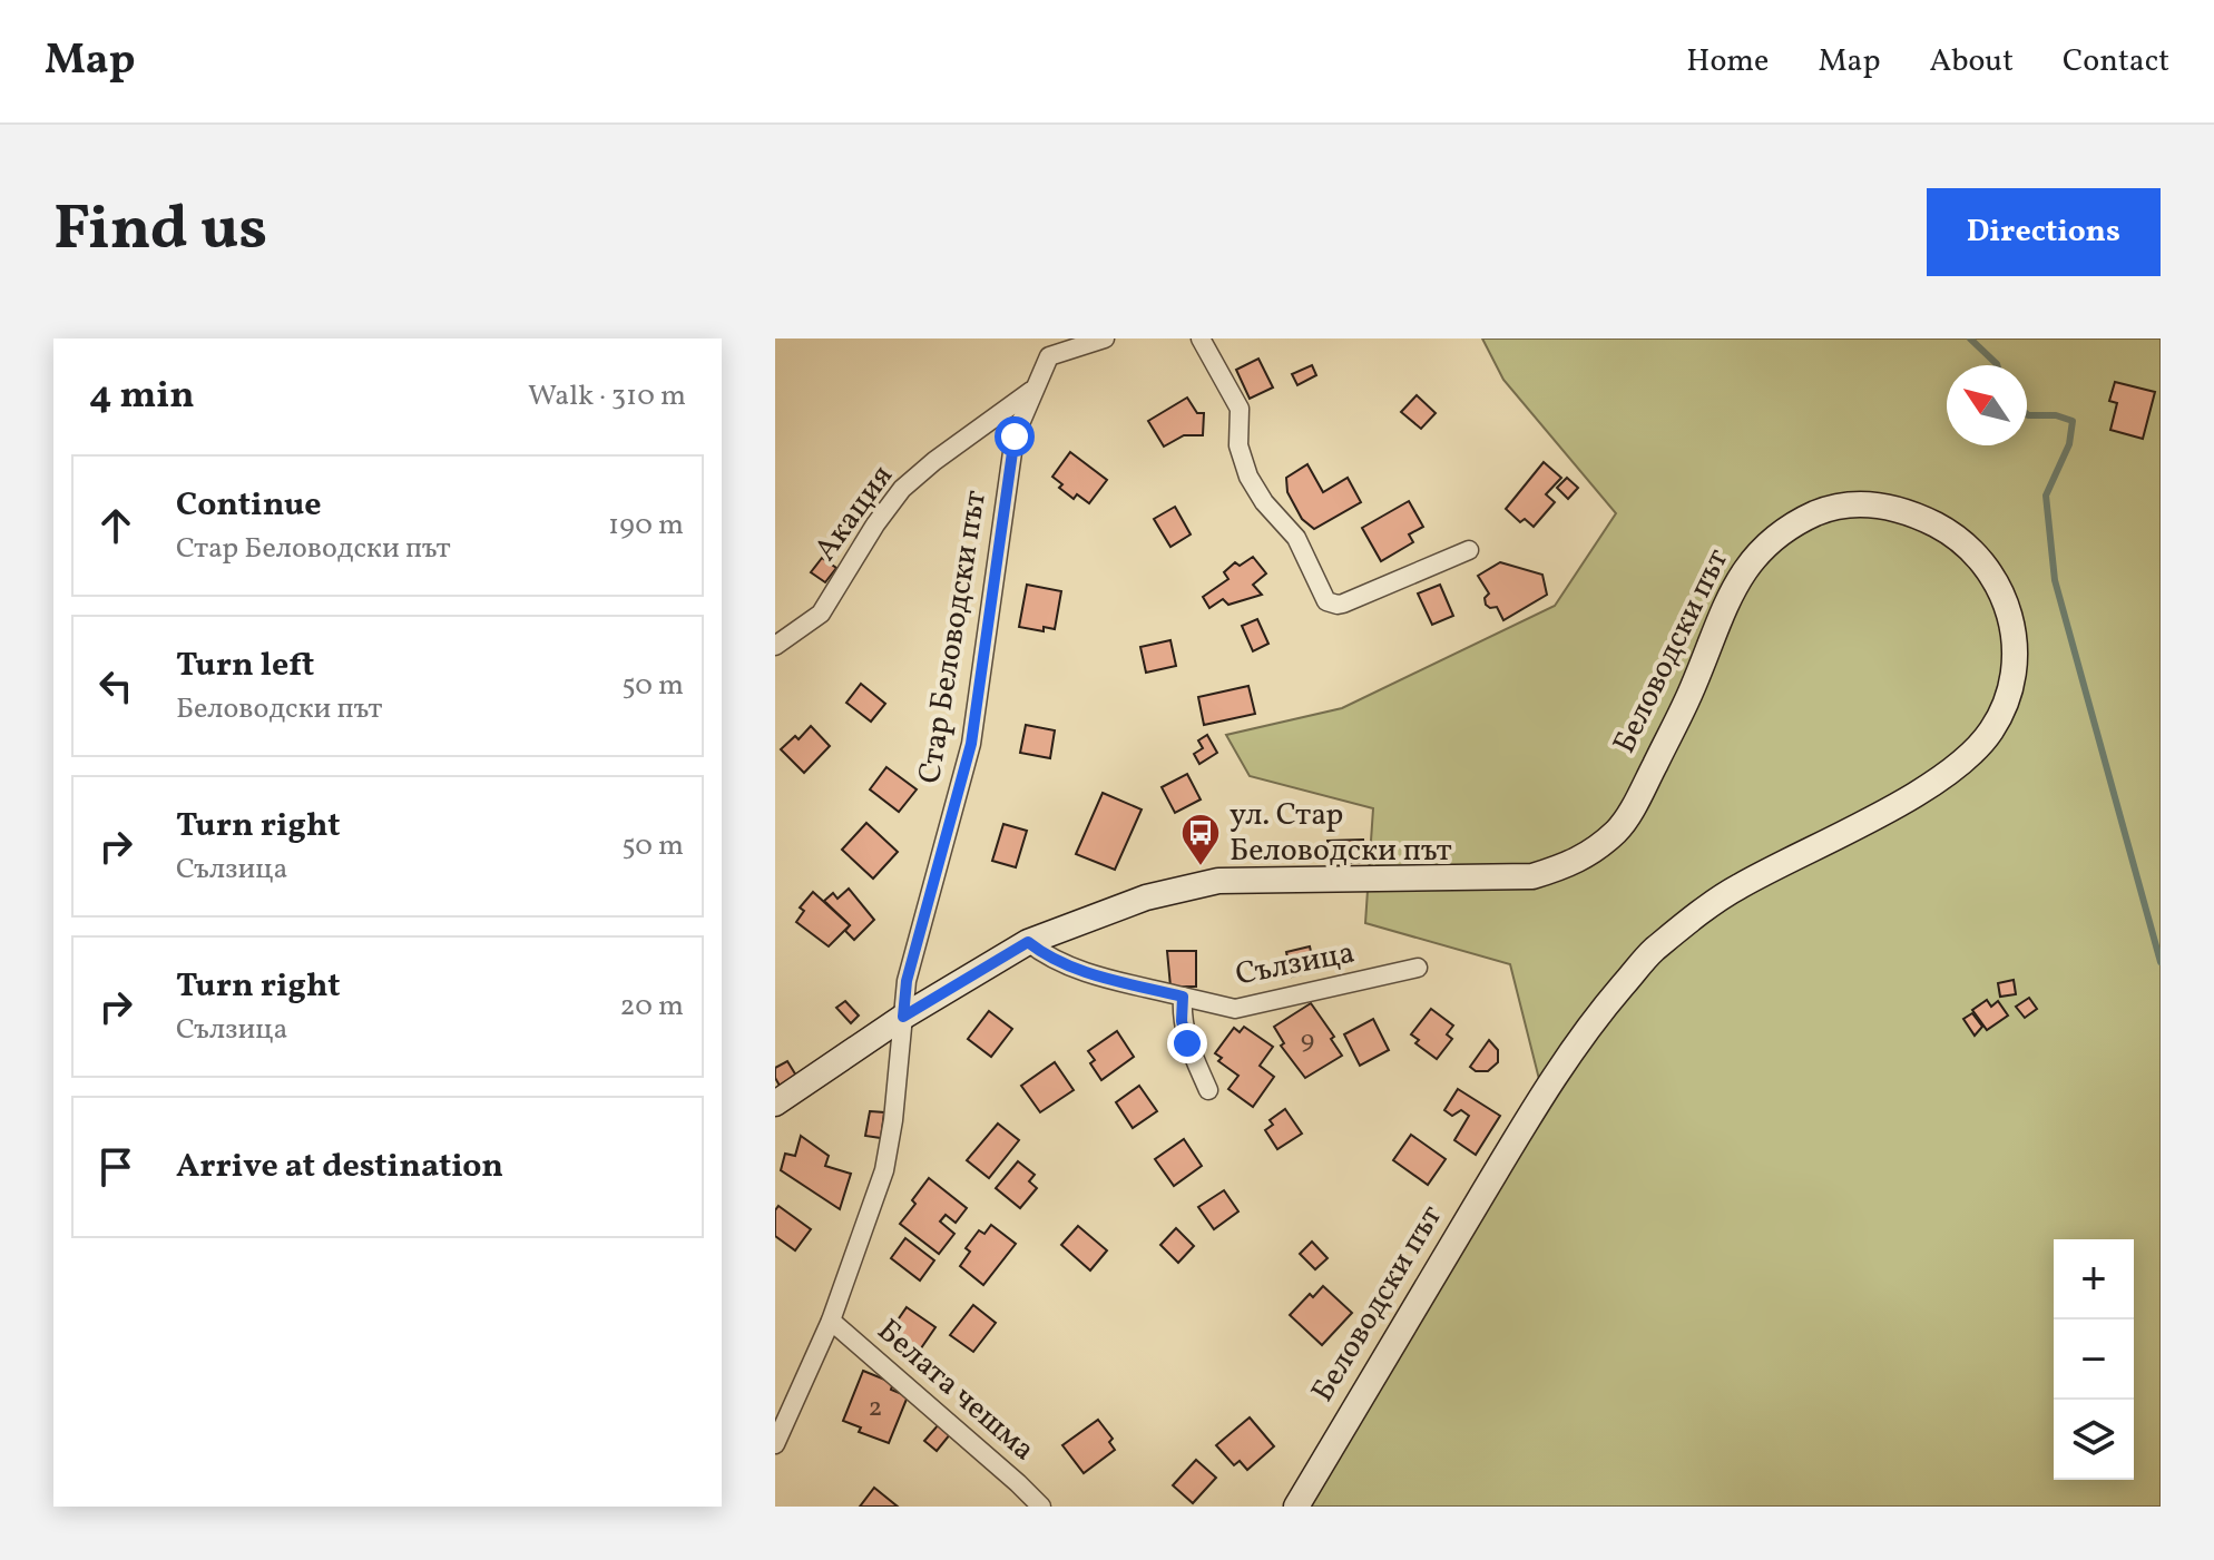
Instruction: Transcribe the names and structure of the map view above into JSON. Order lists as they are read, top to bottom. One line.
{"streets":{"street":["Акация","Стар Беловодски път","Беловодски път","Сълзица","Белата чешма"]},"crossings":[["Акация","Стар Беловодски път"],["Стар Беловодски път","Беловодски път"],["Стар Беловодски път","Белата чешма"],["Беловодски път","Сълзица"]],"places":{"bus stop":["ул. Стар Беловодски път"]},"house_numbers":["9","2"],"north":"top left","page":{"header":"Map","nav":["Home","Map","About","Contact"],"title":"Find us","buttons":"Directions","heading":["4 min","Walk · 310 m"],"list":[["Continue","Стар Беловодски път","190 m"],["Turn left","Беловодски път","50 m"],["Turn right","Сълзица","50 m"],["Turn right","Сълзица","20 m"],"Arrive at destination"],"map_buttons":["+","−"]}}
